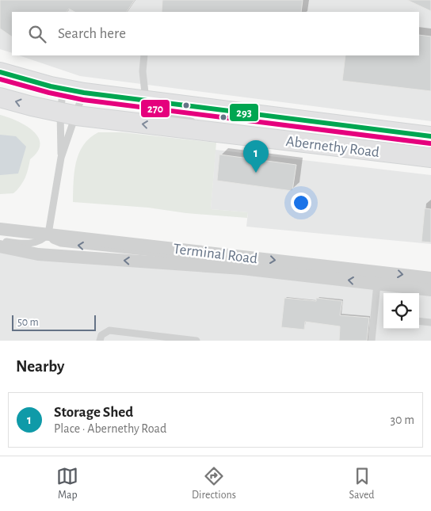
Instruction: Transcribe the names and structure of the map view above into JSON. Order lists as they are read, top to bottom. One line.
{"streets":{"main road":["Abernethy Road"],"street":["Terminal Road"]},"lines":["transit line 293","transit line 270"],"scale_bar":"50 m","page":{"search":"Search here","pins":"1","scale":"50 m","heading":"Nearby","list":[{"mark":"1","name":"Storage Shed","note":"Place · Abernethy Road","value":"30 m"}],"nav":["Map","Directions","Saved"]}}
